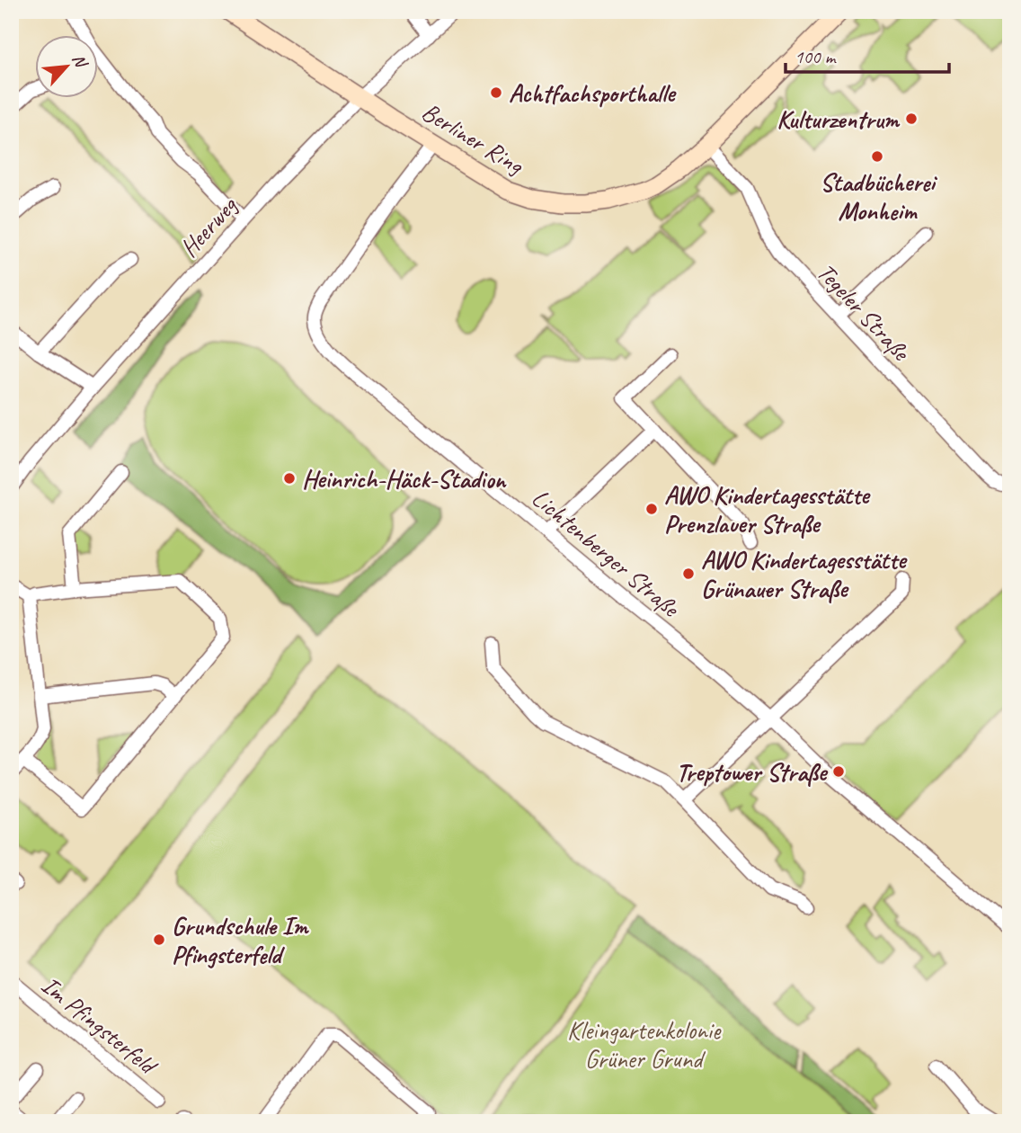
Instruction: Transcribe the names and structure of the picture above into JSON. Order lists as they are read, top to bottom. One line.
{"streets":{"street":["Berliner Ring","Heerweg","Tegeler Straße","Lichtenberger Straße","Im Pfingsterfeld"]},"crossings":[["Berliner Ring","Heerweg"],["Berliner Ring","Tegeler Straße"],["Berliner Ring","Lichtenberger Straße"]],"parks":["Kleingartenkolonie Grüner Grund"],"places":["Achtfachsporthalle","Kulturzentrum","Stadbücherei Monheim","Heinrich-Häck-Stadion","AWO Kindertagesstätte Prenzlauer Straße","AWO Kindertagesstätte Grünauer Straße","Treptower Straße","Grundschule Im Pfingsterfeld"],"scale_bar":"100 m","north":"top right"}
